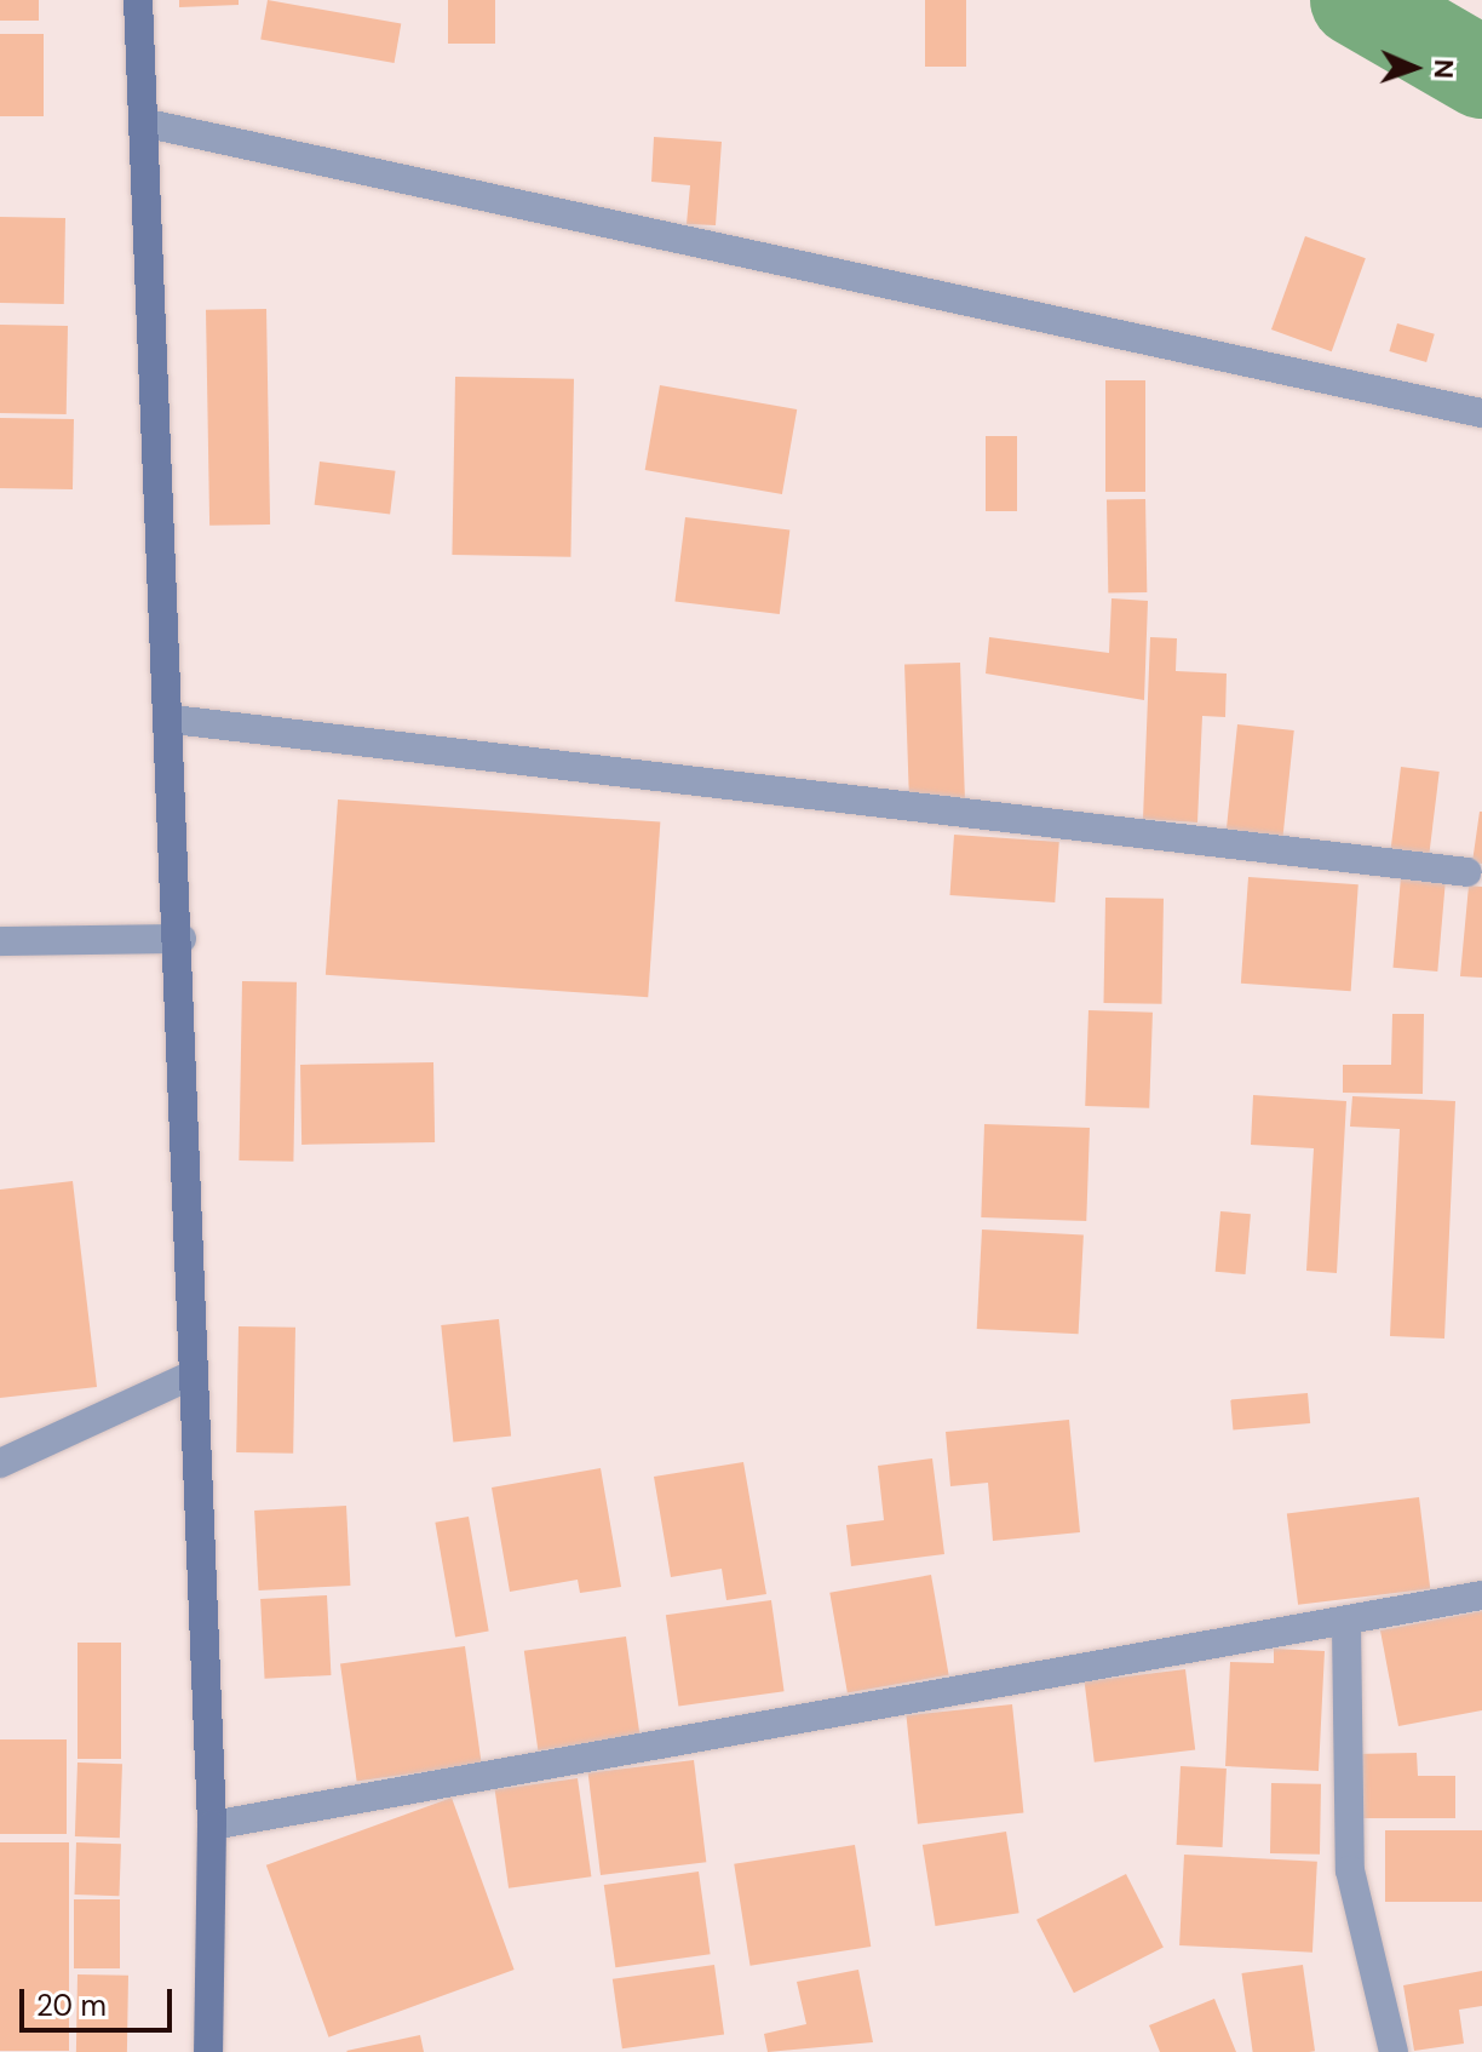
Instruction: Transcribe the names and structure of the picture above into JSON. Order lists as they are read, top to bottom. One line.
{"scale_bar":"20 m","north":"right"}
